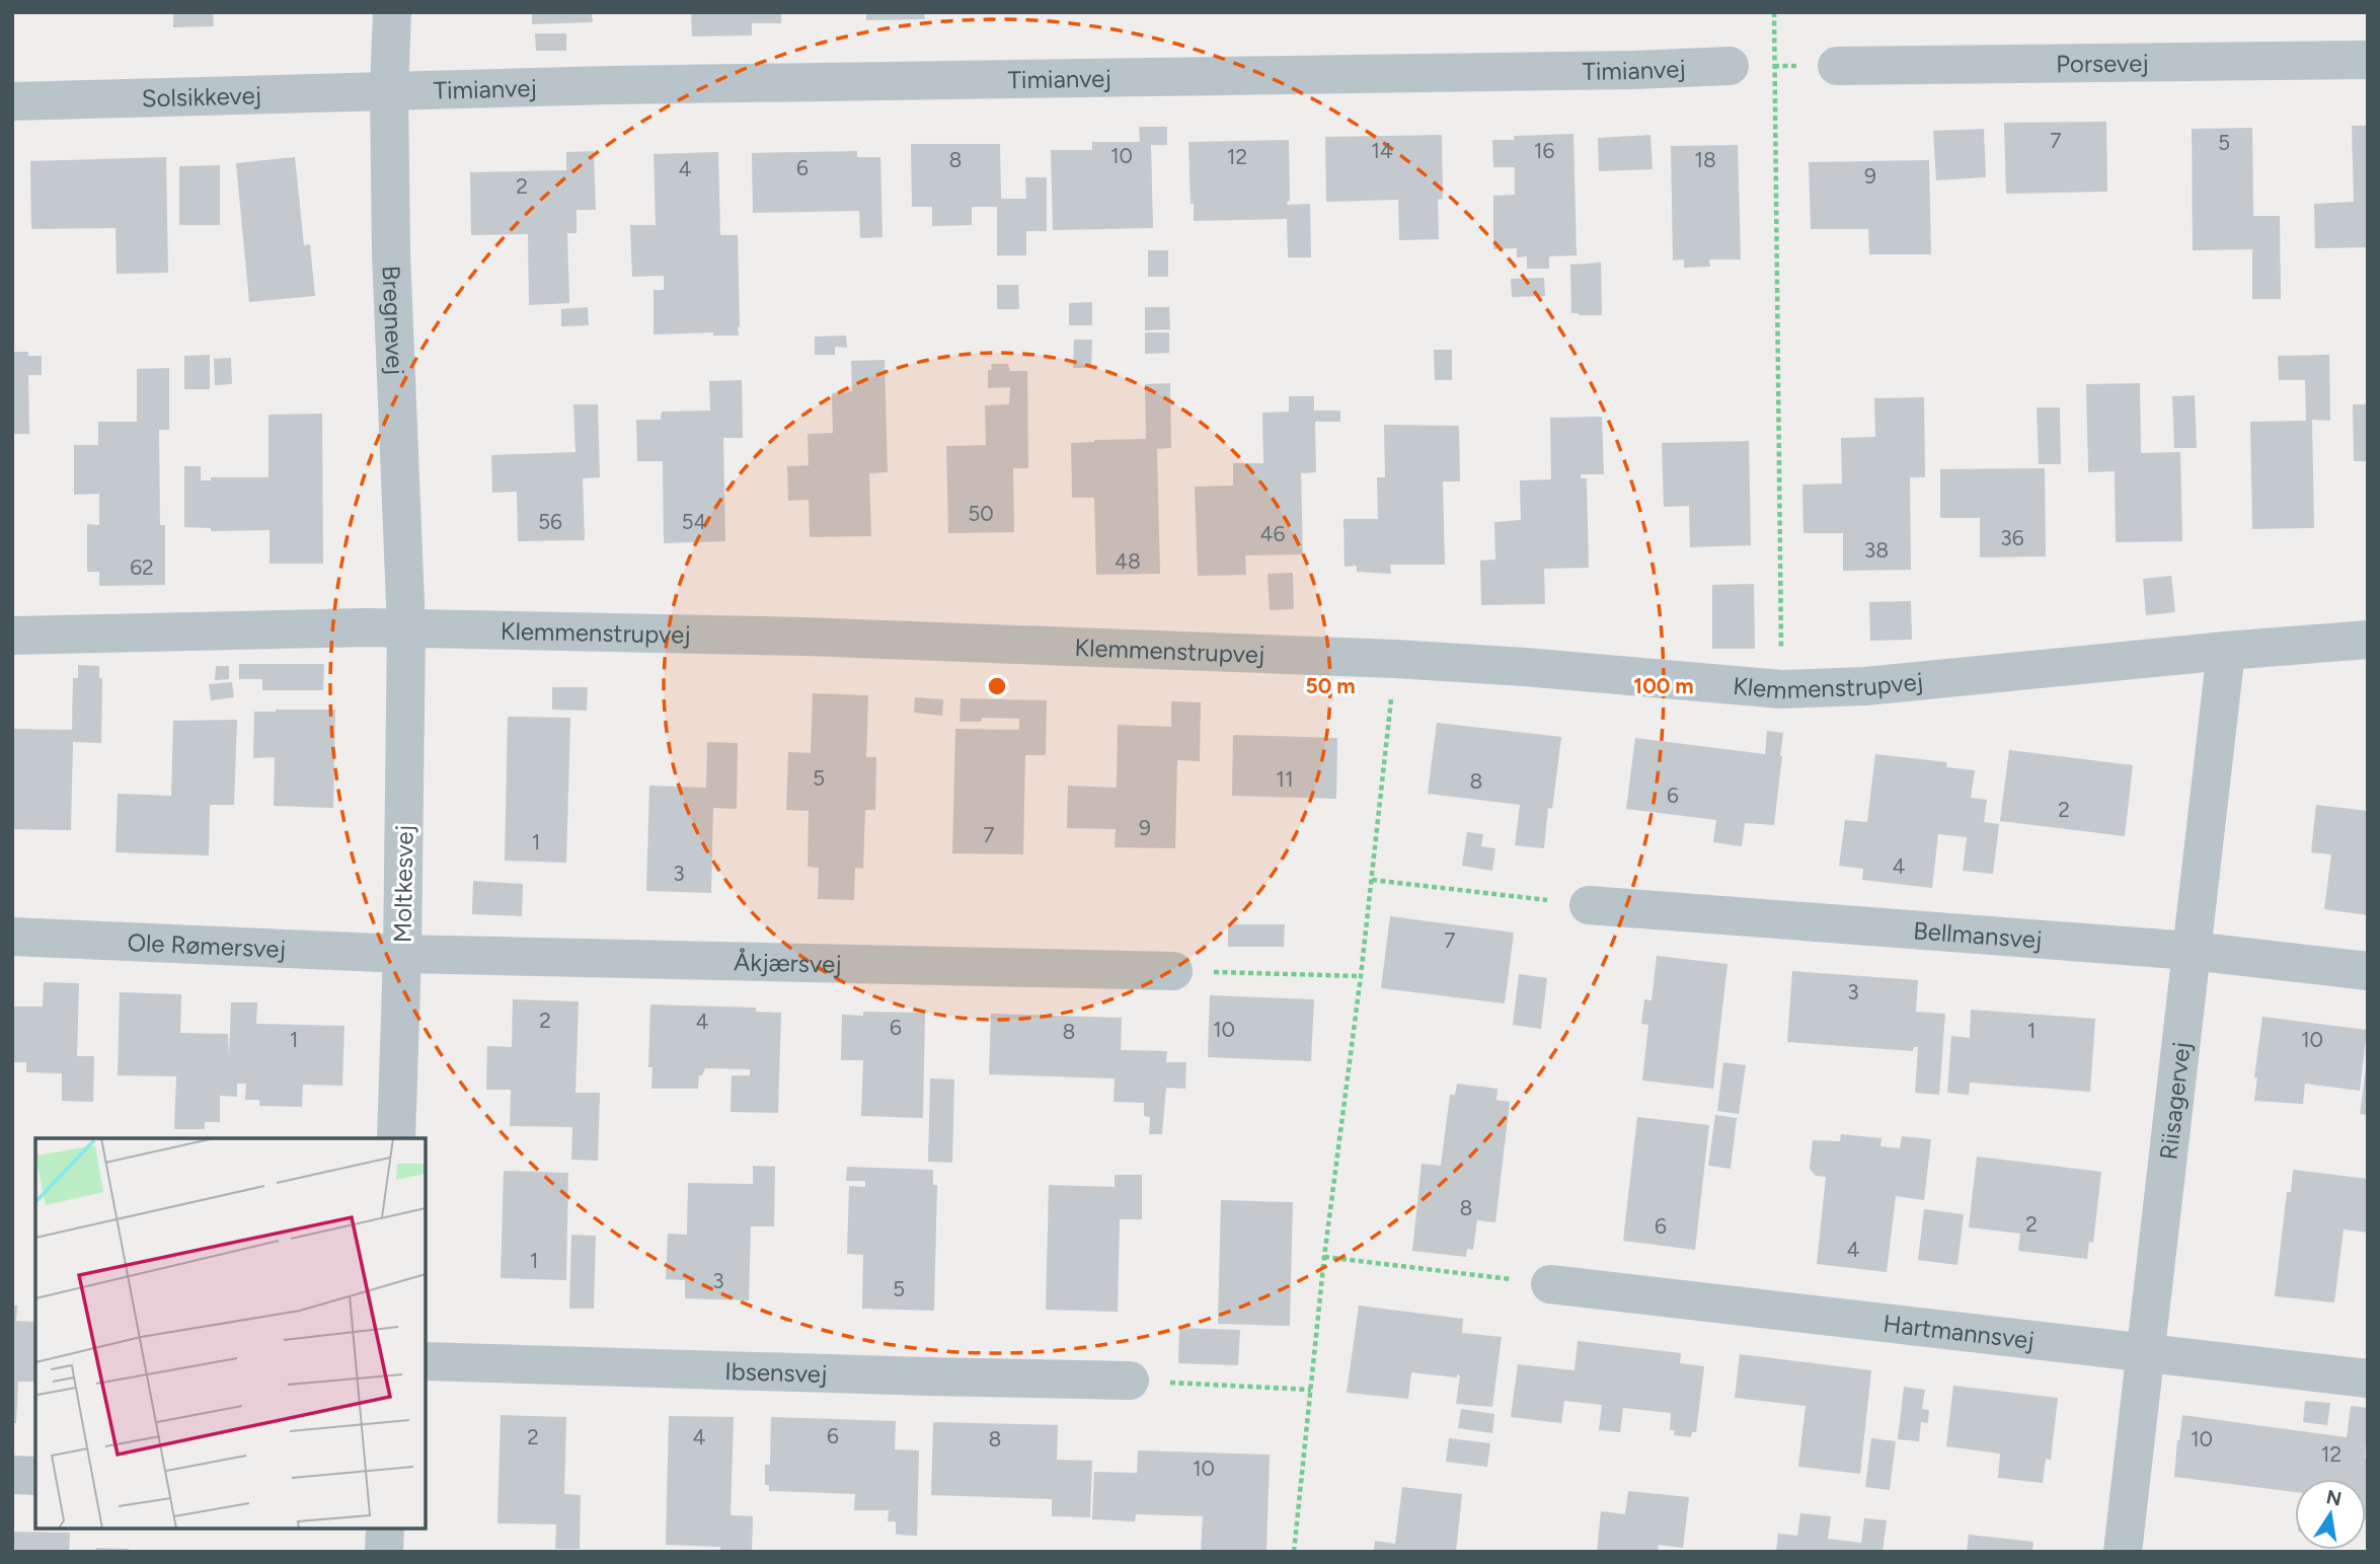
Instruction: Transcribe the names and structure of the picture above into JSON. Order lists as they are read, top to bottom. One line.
{"streets":{"street":["Porsevej","Timianvej","Solsikkevej","Bregnevej","Klemmenstrupvej","Moltkesvej","Bellmansvej","Ole Rømersvej","Åkjærsvej","Riisagervej","Hartmannsvej","Ibsensvej"]},"crossings":[["Timianvej","Solsikkevej"],["Timianvej","Bregnevej"],["Solsikkevej","Bregnevej"],["Bregnevej","Klemmenstrupvej"],["Bregnevej","Moltkesvej"],["Klemmenstrupvej","Moltkesvej"],["Klemmenstrupvej","Riisagervej"],["Moltkesvej","Ole Rømersvej"],["Moltkesvej","Åkjærsvej"],["Bellmansvej","Riisagervej"],["Ole Rømersvej","Åkjærsvej"],["Riisagervej","Hartmannsvej"]],"house_numbers":["7","5","14","16","10","12","8","18","6","4","9","2","50","56","54","46","36","38","48","62","5","11","8","6","2","9","7","1","4","3","7","3","2","4","6","10","1","8","1","10","8","2","6","4","1","3","5","6","2","4","8","10","12","10"],"north":"top","rings":["50 m","100 m"]}
